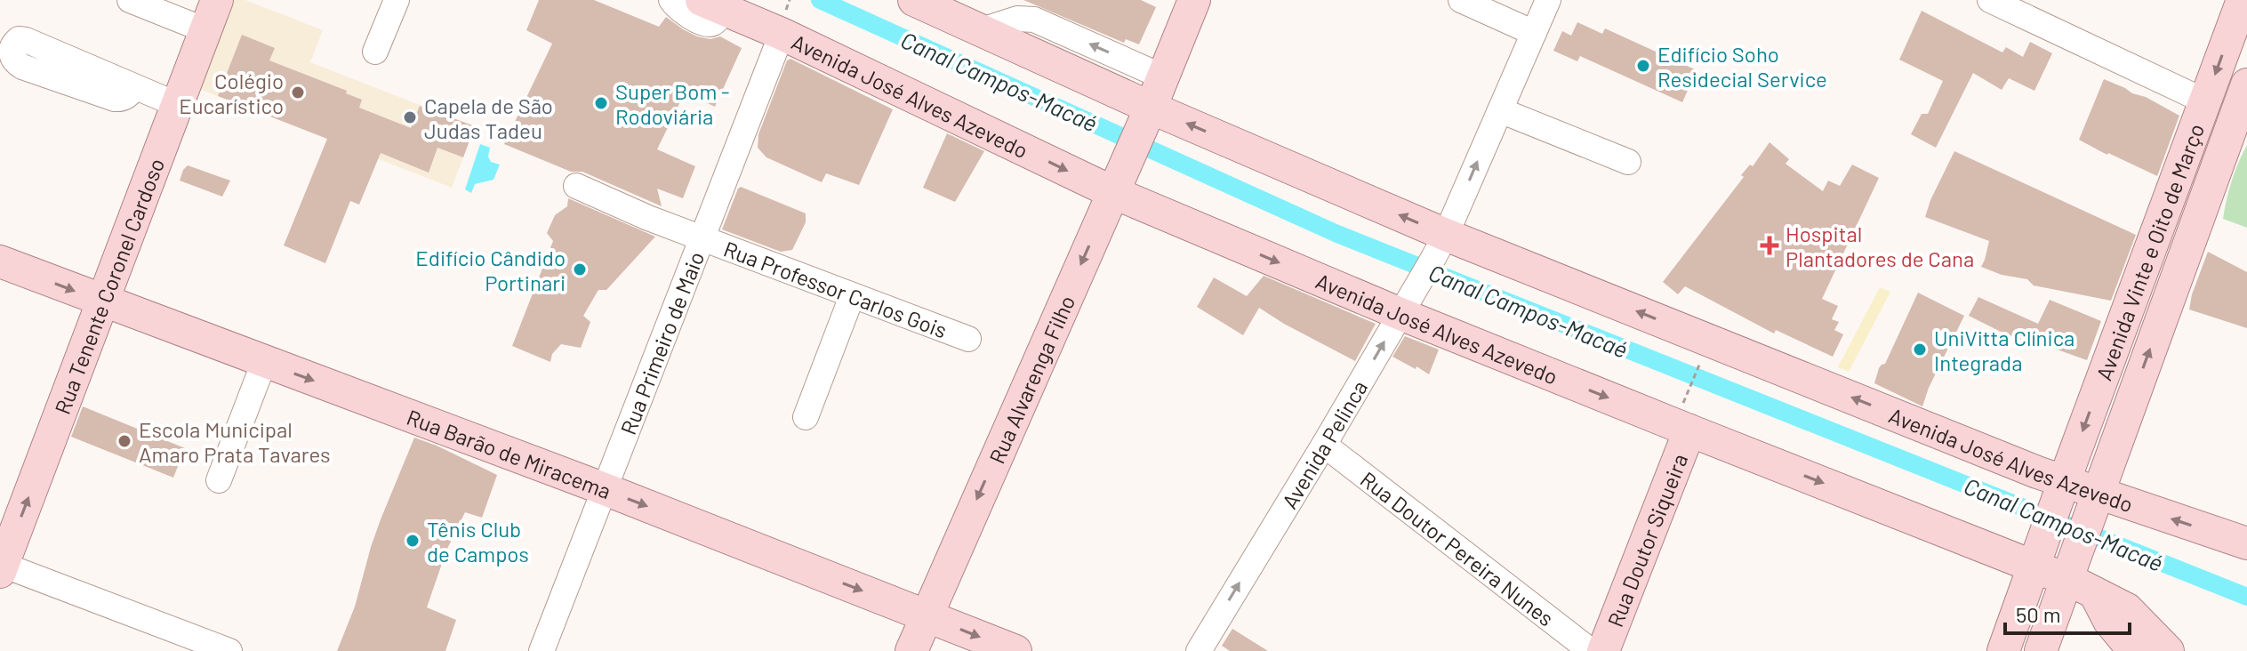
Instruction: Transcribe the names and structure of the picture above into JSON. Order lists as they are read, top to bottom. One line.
{"streets":{"main road":["Avenida José Alves Azevedo","Avenida Vinte e Oito de Março","Rua Tenente Coronel Cardoso","Rua Alvarenga Filho","Rua Barão de Miracema","Rua Doutor Siqueira"],"street":["Rua Professor Carlos Gois","Rua Primeiro de Maio","Avenida Pelinca","Rua Doutor Pereira Nunes"]},"crossings":[["Avenida José Alves Azevedo","Avenida Vinte e Oito de Março"],["Avenida José Alves Azevedo","Rua Primeiro de Maio"],["Avenida José Alves Azevedo","Rua Alvarenga Filho"],["Avenida José Alves Azevedo","Avenida Pelinca"],["Avenida José Alves Azevedo","Rua Doutor Siqueira"],["Rua Tenente Coronel Cardoso","Rua Barão de Miracema"],["Rua Professor Carlos Gois","Rua Primeiro de Maio"],["Rua Primeiro de Maio","Rua Barão de Miracema"],["Rua Alvarenga Filho","Rua Barão de Miracema"],["Avenida Pelinca","Rua Doutor Pereira Nunes"]],"one_way":["Rua Tenente Coronel Cardoso","Rua Alvarenga Filho","Avenida Pelinca","Rua Barão de Miracema"],"water":["Canal Campos-Macaé"],"places":{"other":["Edifício Soho Residecial Service","Colégio Eucarístico","Super Bom - Rodoviária","Capela de São Judas Tadeu","Edifício Cândido Portinari","UniVitta Clínica Integrada","Escola Municipal Amaro Prata Tavares","Tênis Club de Campos"],"health":["Hospital Plantadores de Cana"]},"scale_bar":"50 m"}
